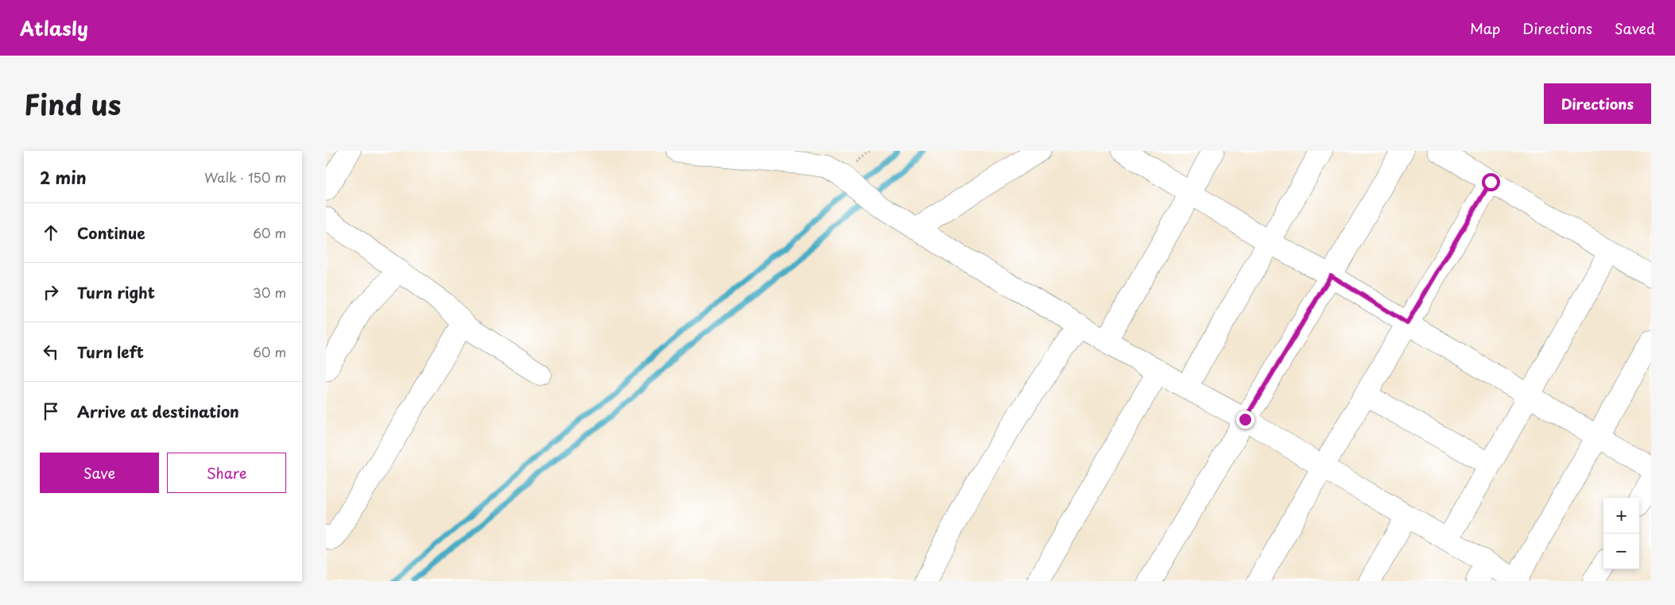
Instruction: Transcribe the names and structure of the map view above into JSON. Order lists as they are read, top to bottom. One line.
{"page":{"header":"Atlasly","nav":["Map","Directions","Saved"],"title":"Find us","buttons":["Directions",["Save","Share"]],"heading":["2 min","Walk · 150 m"],"list":[["Continue","60 m"],["Turn right","30 m"],["Turn left","60 m"],"Arrive at destination"],"map_buttons":["+","−"]}}
